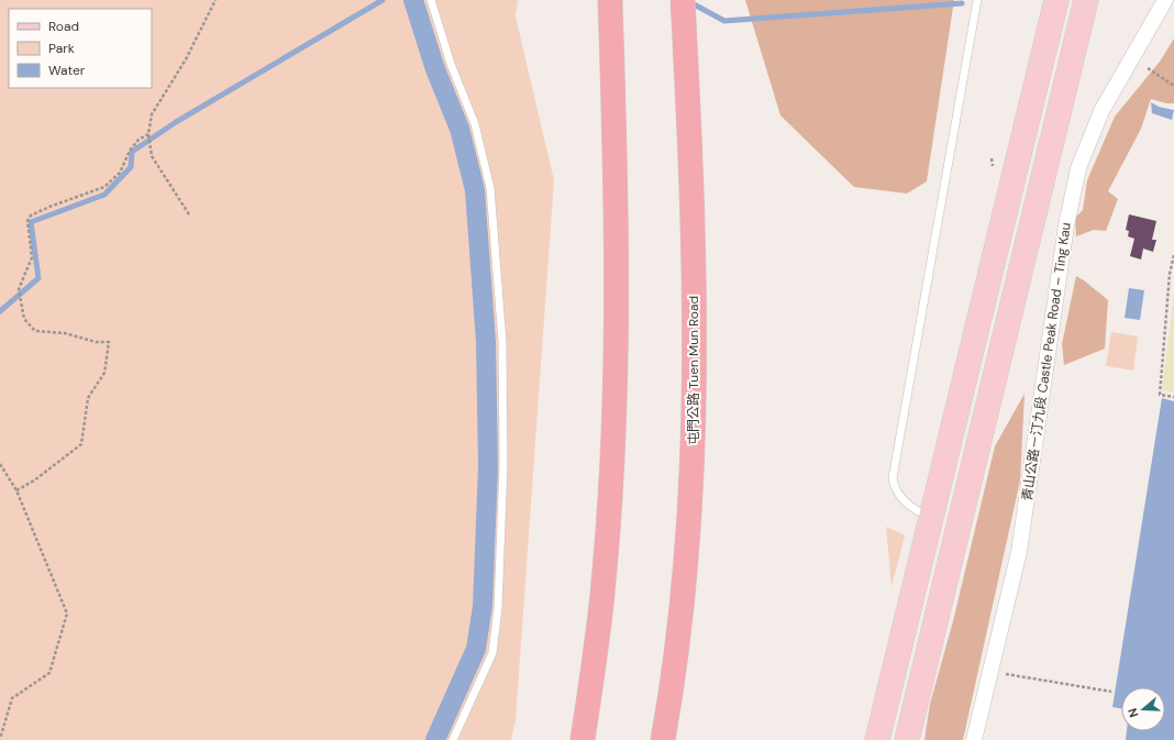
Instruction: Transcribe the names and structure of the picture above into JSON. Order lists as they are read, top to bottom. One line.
{"streets":{"highway":["屯門公路 Tuen Mun Road"],"street":["青山公路－汀九段 Castle Peak Road – Ting Kau"]},"legend":["Road","Park","Water"],"north":"left"}
